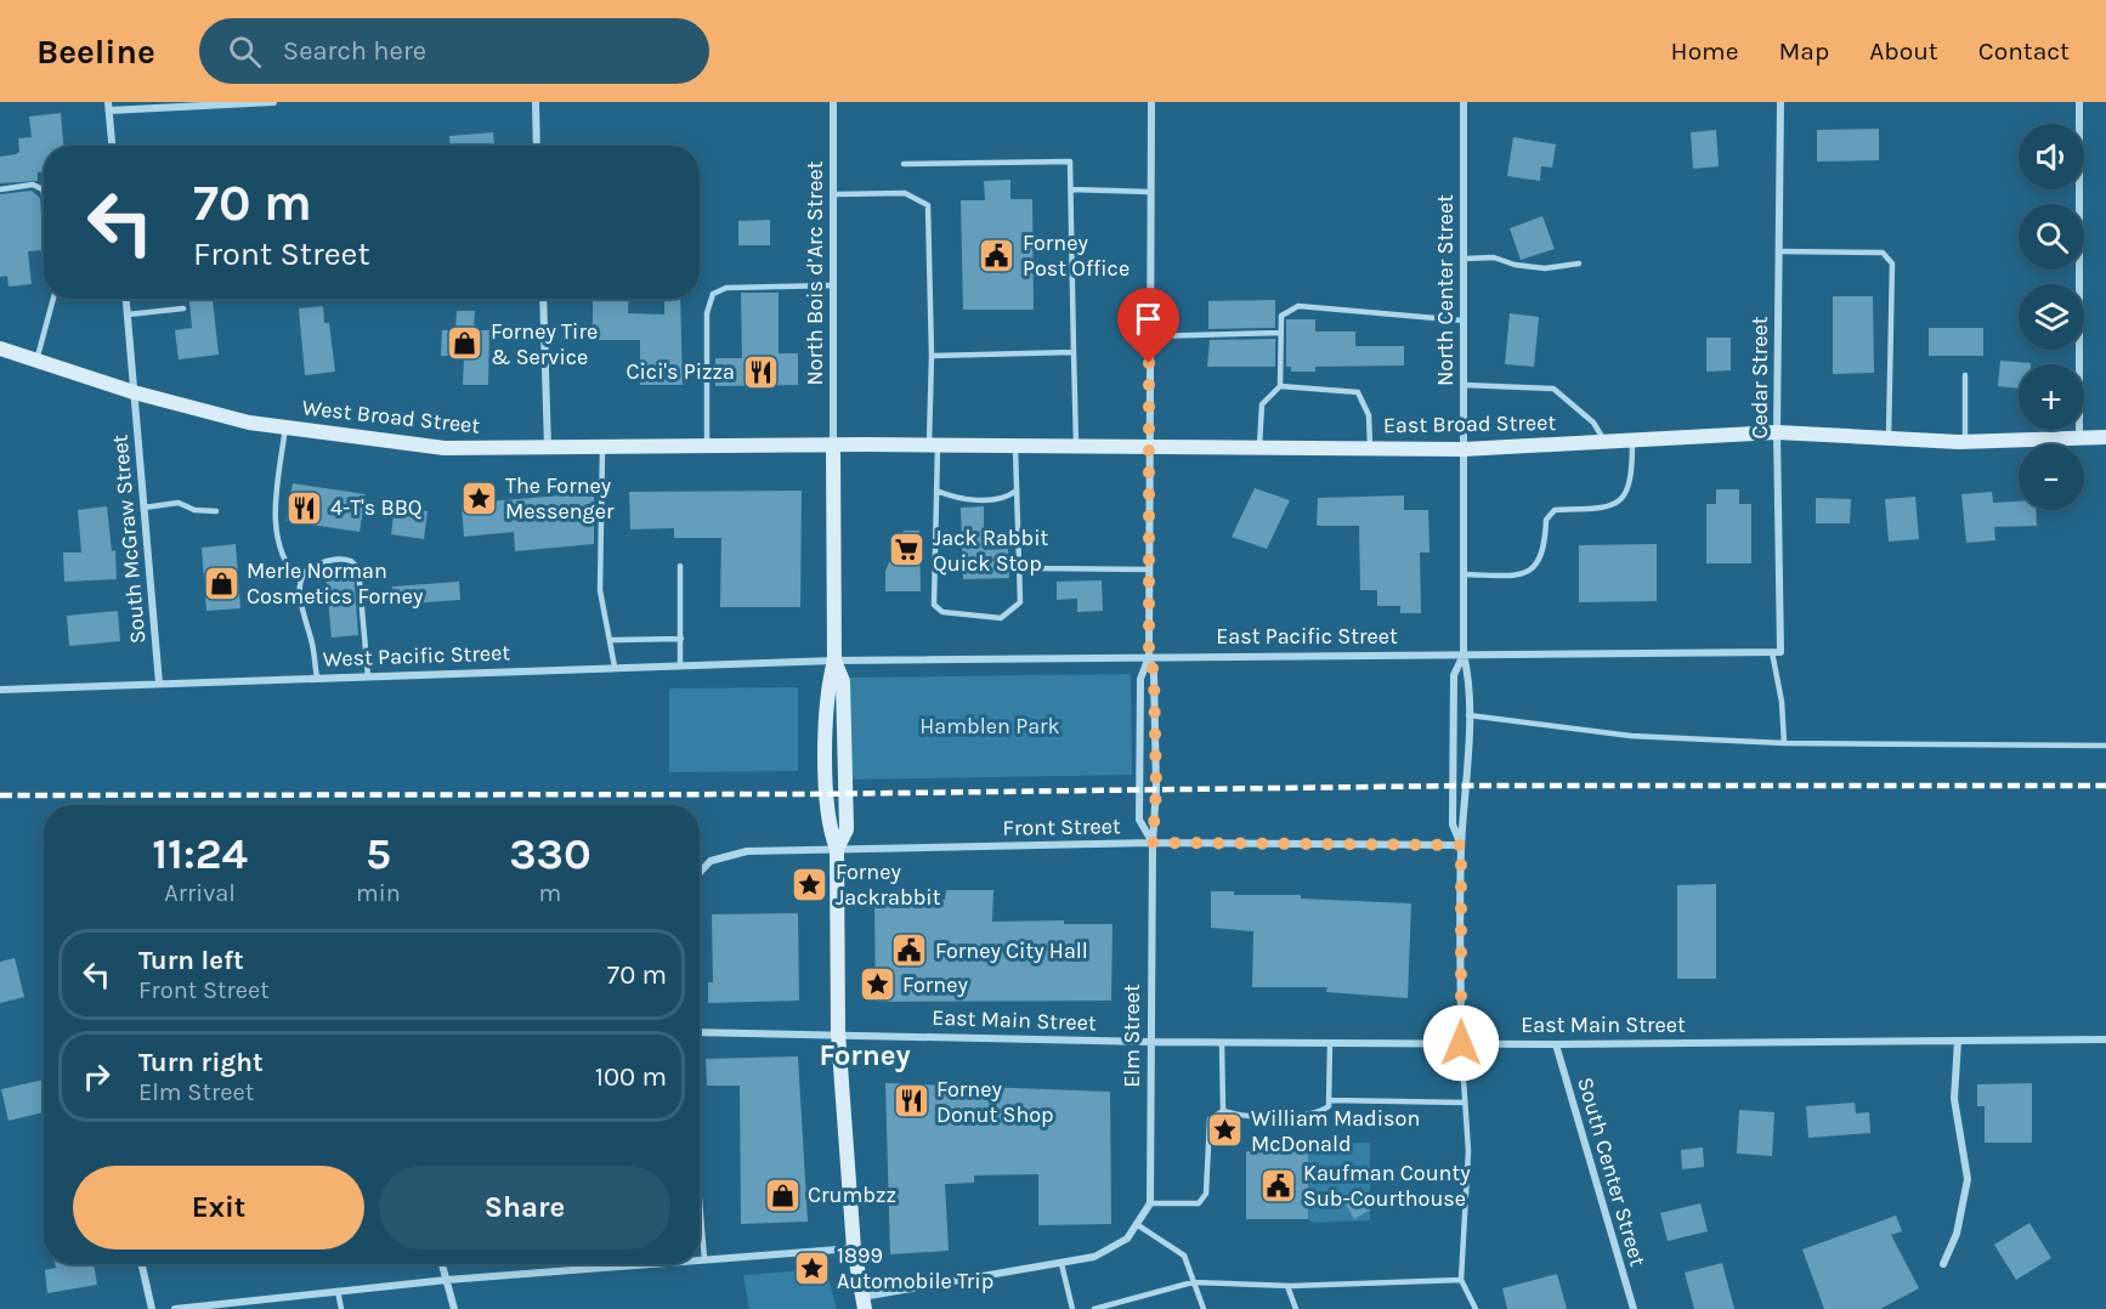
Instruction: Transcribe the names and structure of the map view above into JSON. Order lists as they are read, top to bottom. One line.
{"streets":{"main road":["West Broad Street","East Broad Street"],"street":["North Bois d’Arc Street","North Center Street","Cedar Street","South McGraw Street","East Pacific Street","West Pacific Street","Front Street","East Main Street","Elm Street","South Center Street"]},"crossings":[["North Bois d’Arc Street","West Broad Street"],["North Bois d’Arc Street","East Broad Street"],["North Center Street","East Broad Street"],["North Center Street","East Pacific Street"],["North Center Street","Front Street"],["Cedar Street","East Broad Street"],["Cedar Street","East Pacific Street"],["West Broad Street","East Broad Street"],["West Broad Street","South McGraw Street"],["East Broad Street","Elm Street"],["South McGraw Street","West Pacific Street"],["East Pacific Street","West Pacific Street"],["East Pacific Street","Elm Street"],["Front Street","Elm Street"],["East Main Street","Elm Street"],["East Main Street","South Center Street"]],"districts":["Forney"],"parks":["Hamblen Park"],"places":{"public building":["Forney Post Office","Forney City Hall","Kaufman County Sub-Courthouse"],"shop":["Forney Tire & Service","Merle Norman Cosmetics Forney","Crumbzz"],"restaurant":["Cici's Pizza","4-T's BBQ","Forney Donut Shop"],"place":["The Forney Messenger","Forney Jackrabbit","Forney","William Madison McDonald","1899 Automobile Trip"],"supermarket":["Jack Rabbit Quick Stop"]},"page":{"header":"Beeline","search":"Search here","nav":["Home","Map","About","Contact"],"map_buttons":["+","−"],"turn":["70 m","Front Street"],"eta":["11:24","Arrival","5","min","330","m"],"list":[{"name":"Turn left","note":"Front Street","value":"70 m"},{"name":"Turn right","note":"Elm Street","value":"100 m"}],"buttons":["Exit","Share"]}}
